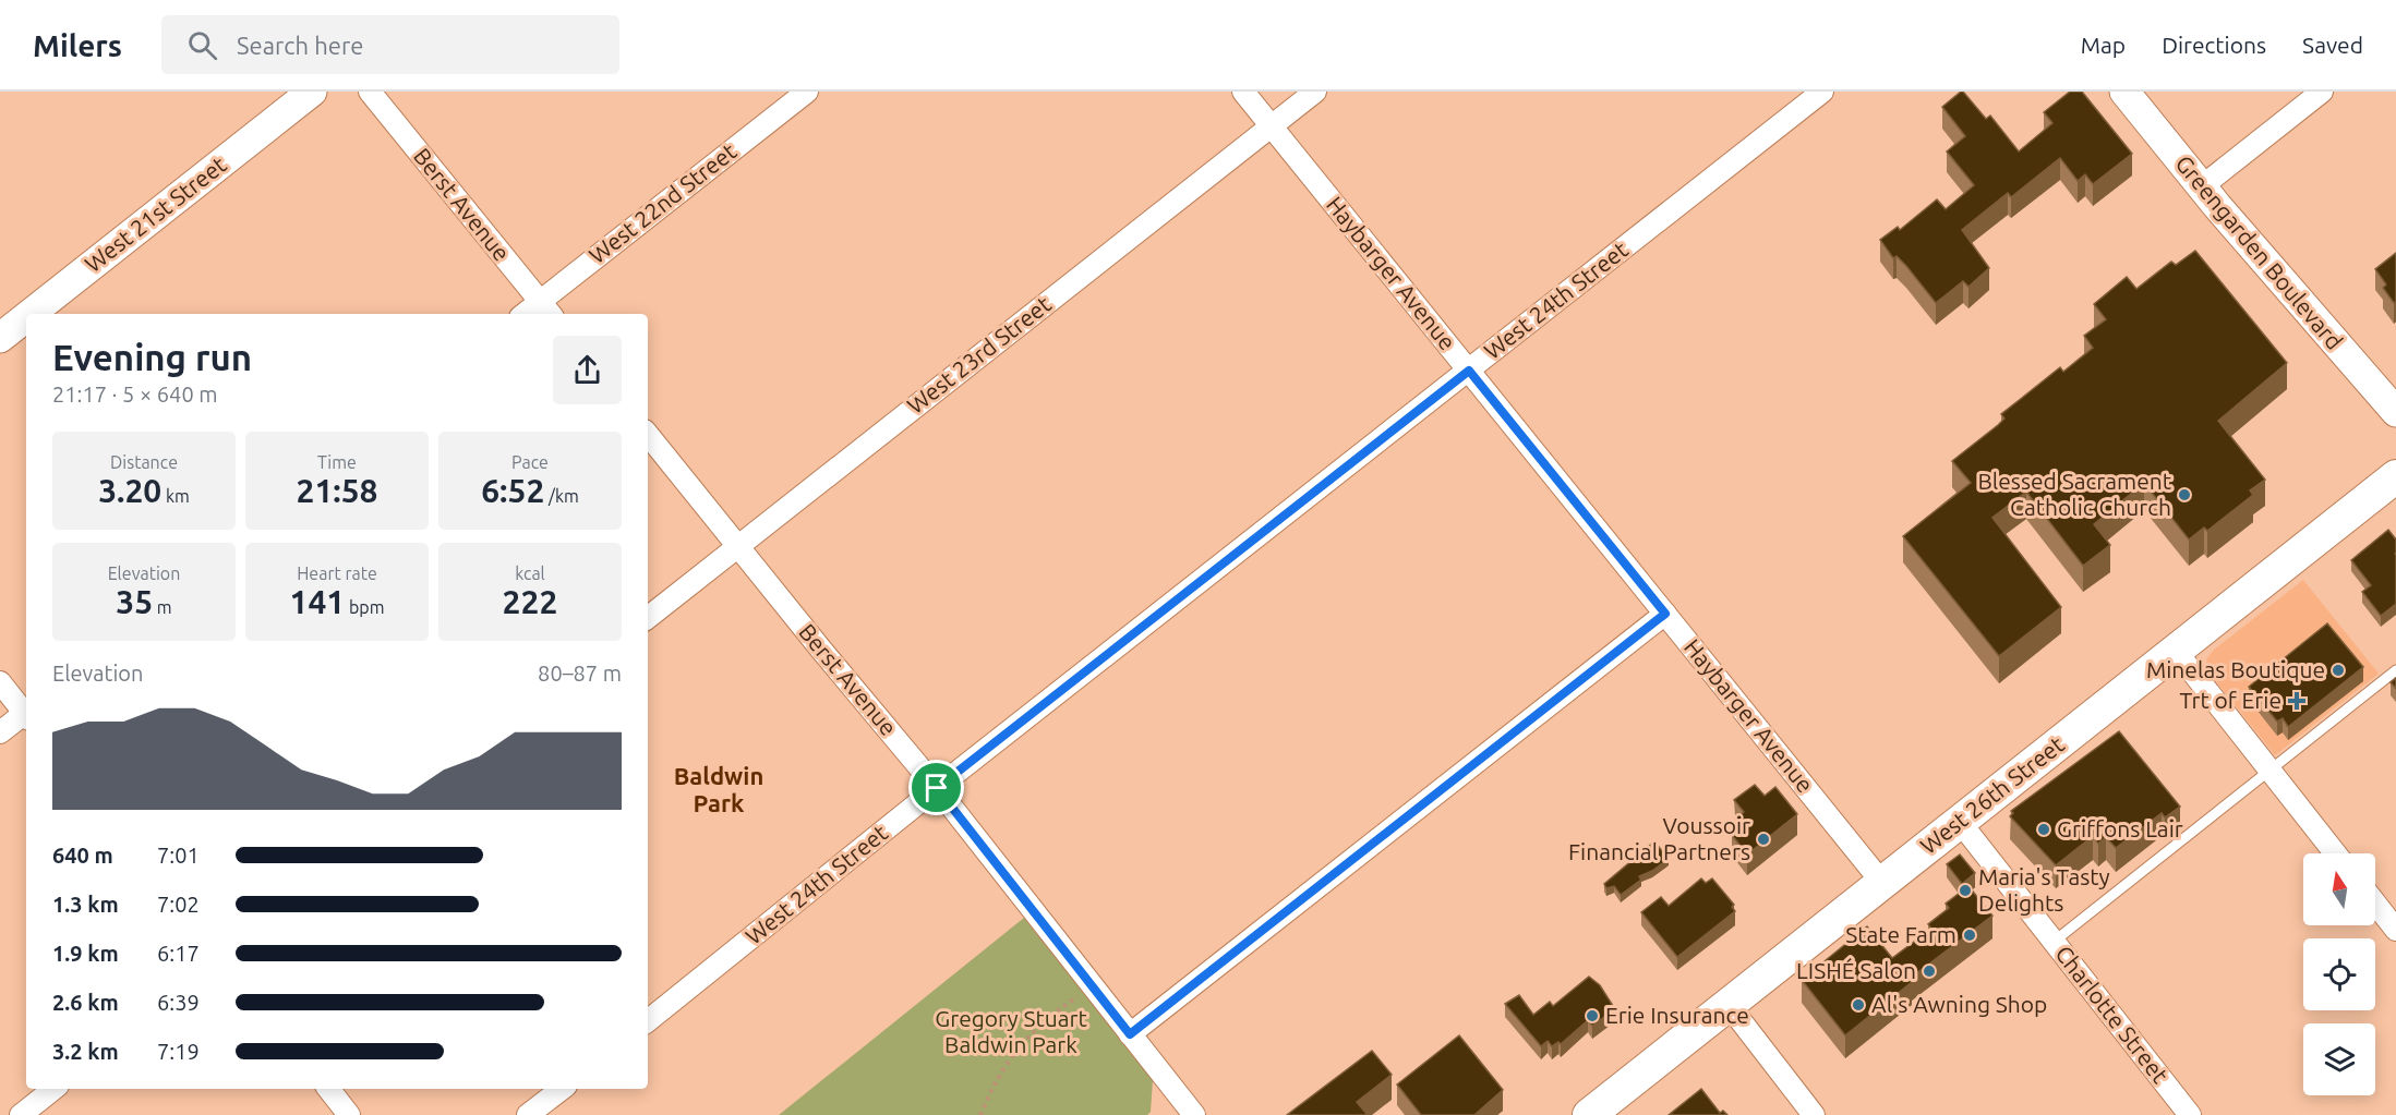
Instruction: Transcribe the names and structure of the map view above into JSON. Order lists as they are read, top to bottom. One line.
{"streets":{"main road":["West 26th Street"],"street":["West 22nd Street","Berst Avenue","West 21st Street","Greengarden Boulevard","Haybarger Avenue","West 24th Street","West 23rd Street","Charlotte Street"]},"crossings":[["West 22nd Street","Berst Avenue"],["Berst Avenue","West 24th Street"],["Berst Avenue","West 23rd Street"],["Haybarger Avenue","West 24th Street"],["Haybarger Avenue","West 23rd Street"],["Haybarger Avenue","West 26th Street"],["West 26th Street","Charlotte Street"]],"districts":["Baldwin Park"],"parks":["Gregory Stuart Baldwin Park"],"places":{"other":["Blessed Sacrament Catholic Church","Minelas Boutique","Griffons Lair","Voussoir Financial Partners","Maria's Tasty Delights","State Farm","LISHÉ Salon","Al's Awning Shop","Erie Insurance"],"health":["Trt of Erie"]},"north":"top","page":{"header":"Milers","search":"Search here","nav":["Map","Directions","Saved"],"heading":["Evening run","21:17 · 5 × 640 m"],"stats":[["Distance","3.20 km"],["Time","21:58"],["Pace","6:52 /km"],["Elevation","35 m"],["Heart rate","141 bpm"],["kcal","222"]],"chart":["Elevation","80–87 m"],"list":[{"name":"640 m","note":"7:01"},{"name":"1.3 km","note":"7:02"},{"name":"1.9 km","note":"6:17"},{"name":"2.6 km","note":"6:39"},{"name":"3.2 km","note":"7:19"}]}}
